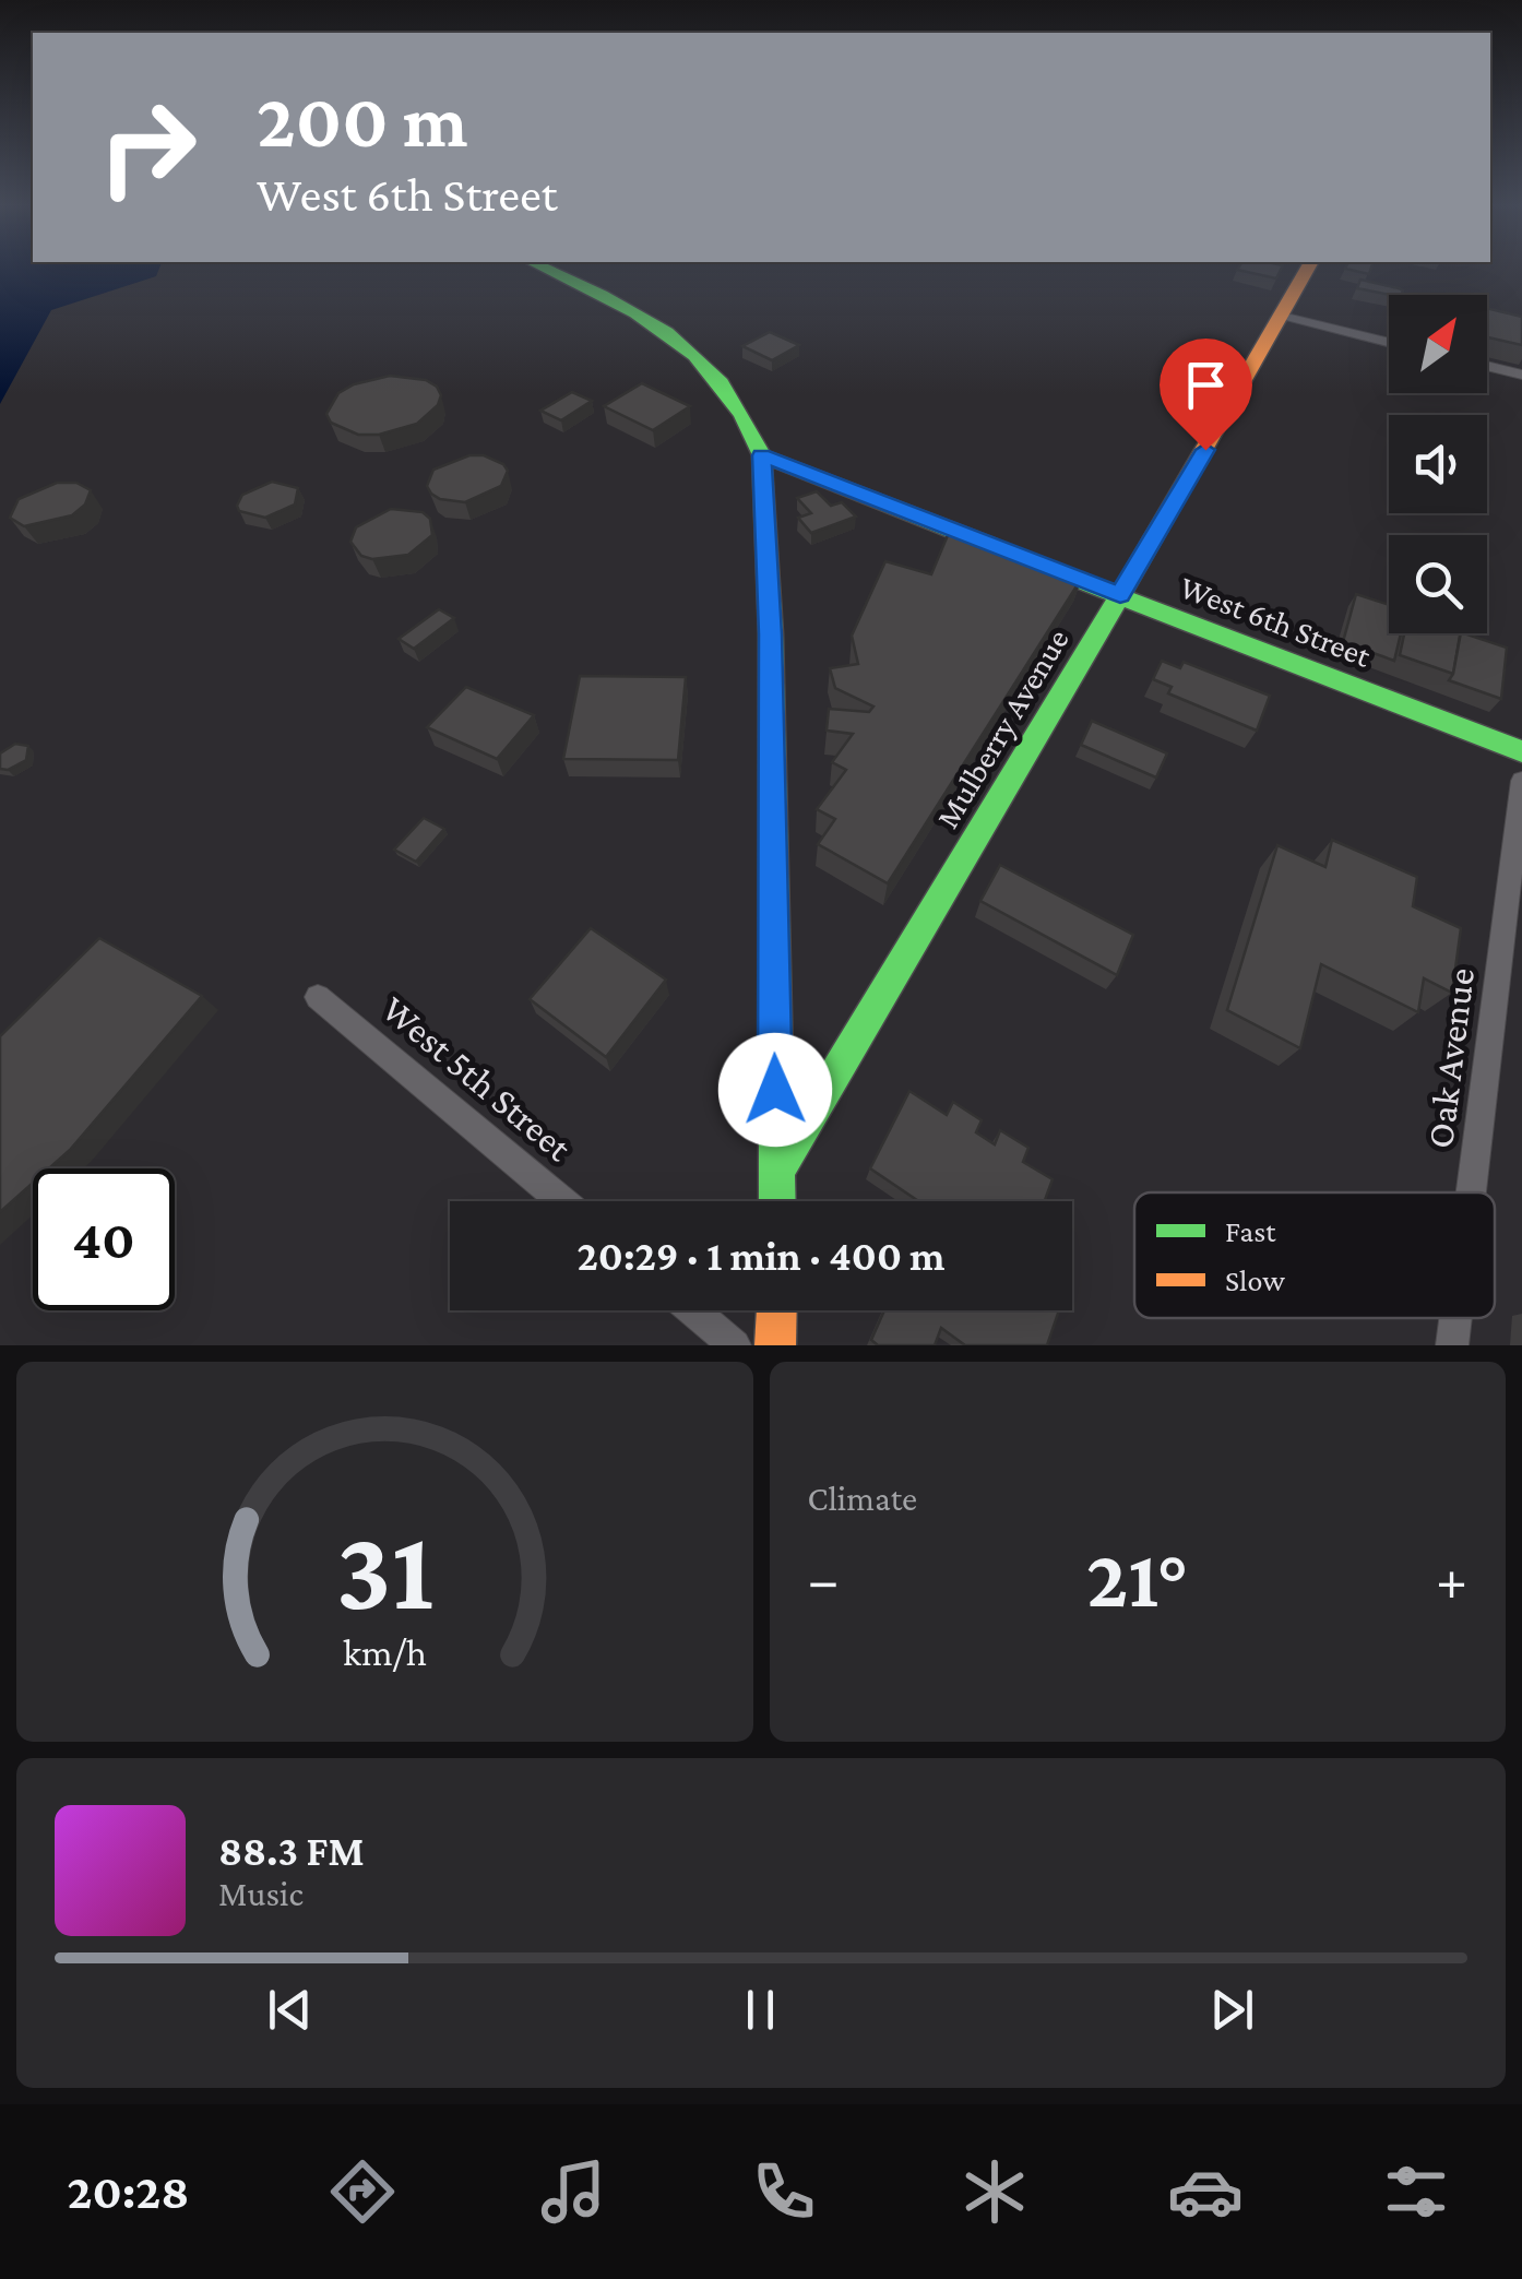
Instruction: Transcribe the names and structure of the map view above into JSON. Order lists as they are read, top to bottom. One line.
{"streets":{"street":["West 6th Street","Mulberry Avenue","Oak Avenue","West 5th Street"]},"crossings":[["West 6th Street","Mulberry Avenue"]],"legend":["Fast","Slow"],"north":"top right","page":{"turn":["200 m","West 6th Street"],"limit":"40","trip":"20:29 · 1 min · 400 m","tile":"Climate","heat":["−","21°","+"],"song":["88.3 FM","Music"],"tabs":"20:28","gauge":["31","km/h"]}}
